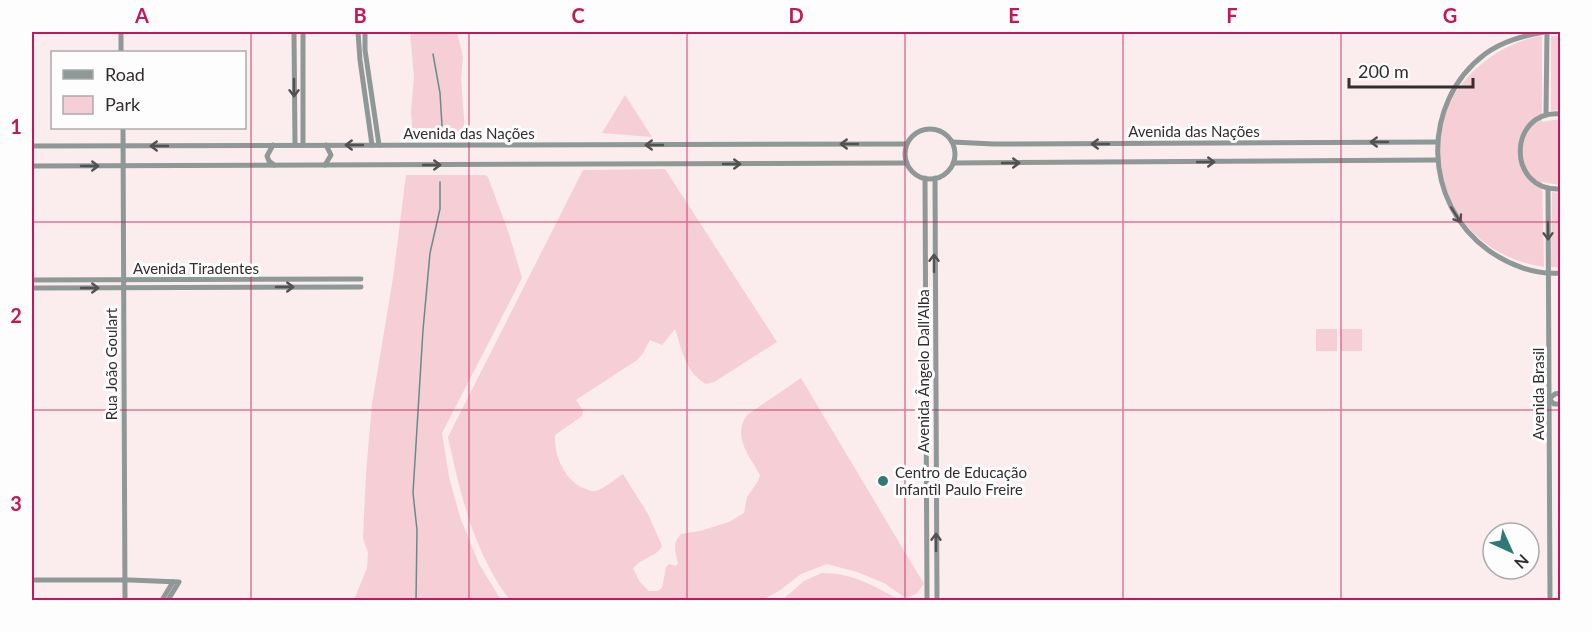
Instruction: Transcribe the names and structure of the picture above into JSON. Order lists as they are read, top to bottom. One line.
{"streets":{"main road":["Avenida das Nações","Avenida Tiradentes","Rua João Goulart","Avenida Ângelo Dall'Alba","Avenida Brasil"]},"crossings":[["Avenida das Nações","Rua João Goulart"],["Avenida das Nações","Avenida Ângelo Dall'Alba"],["Avenida Tiradentes","Rua João Goulart"]],"places":["Centro de Educação Infantil Paulo Freire"],"legend":["Road","Park"],"scale_bar":"200 m","north":"bottom right","grid":{"columns":["A","B","C","D","E","F","G"],"rows":["1","2","3"]}}
